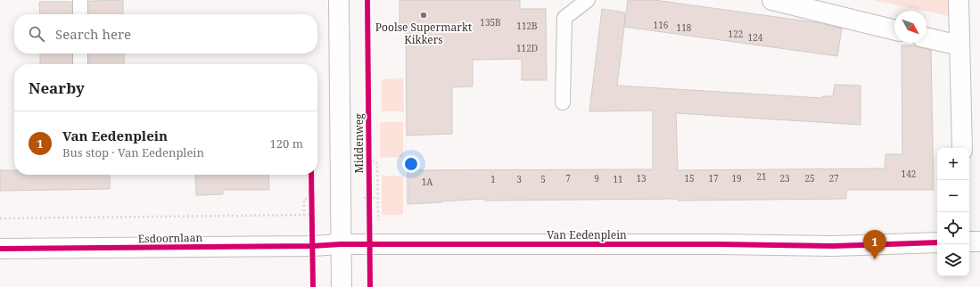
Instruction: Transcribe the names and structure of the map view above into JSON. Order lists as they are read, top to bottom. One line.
{"streets":{"street":["Middenweg","Van Eedenplein","Esdoornlaan"]},"crossings":[["Middenweg","Van Eedenplein"],["Middenweg","Esdoornlaan"],["Van Eedenplein","Esdoornlaan"]],"places":["Poolse Supermarkt Kikkers"],"house_numbers":["135B","116","112B","118","122","124","112D","142","21","7","9","13","15","17","19","23","25","27","1","3","5","11","1A"],"north":"bottom right","page":{"search":"Search here","heading":"Nearby","list":[{"mark":"1","name":"Van Eedenplein","note":"Bus stop · Van Eedenplein","value":"120 m"}],"map_buttons":["+","−"],"pins":"1"}}
